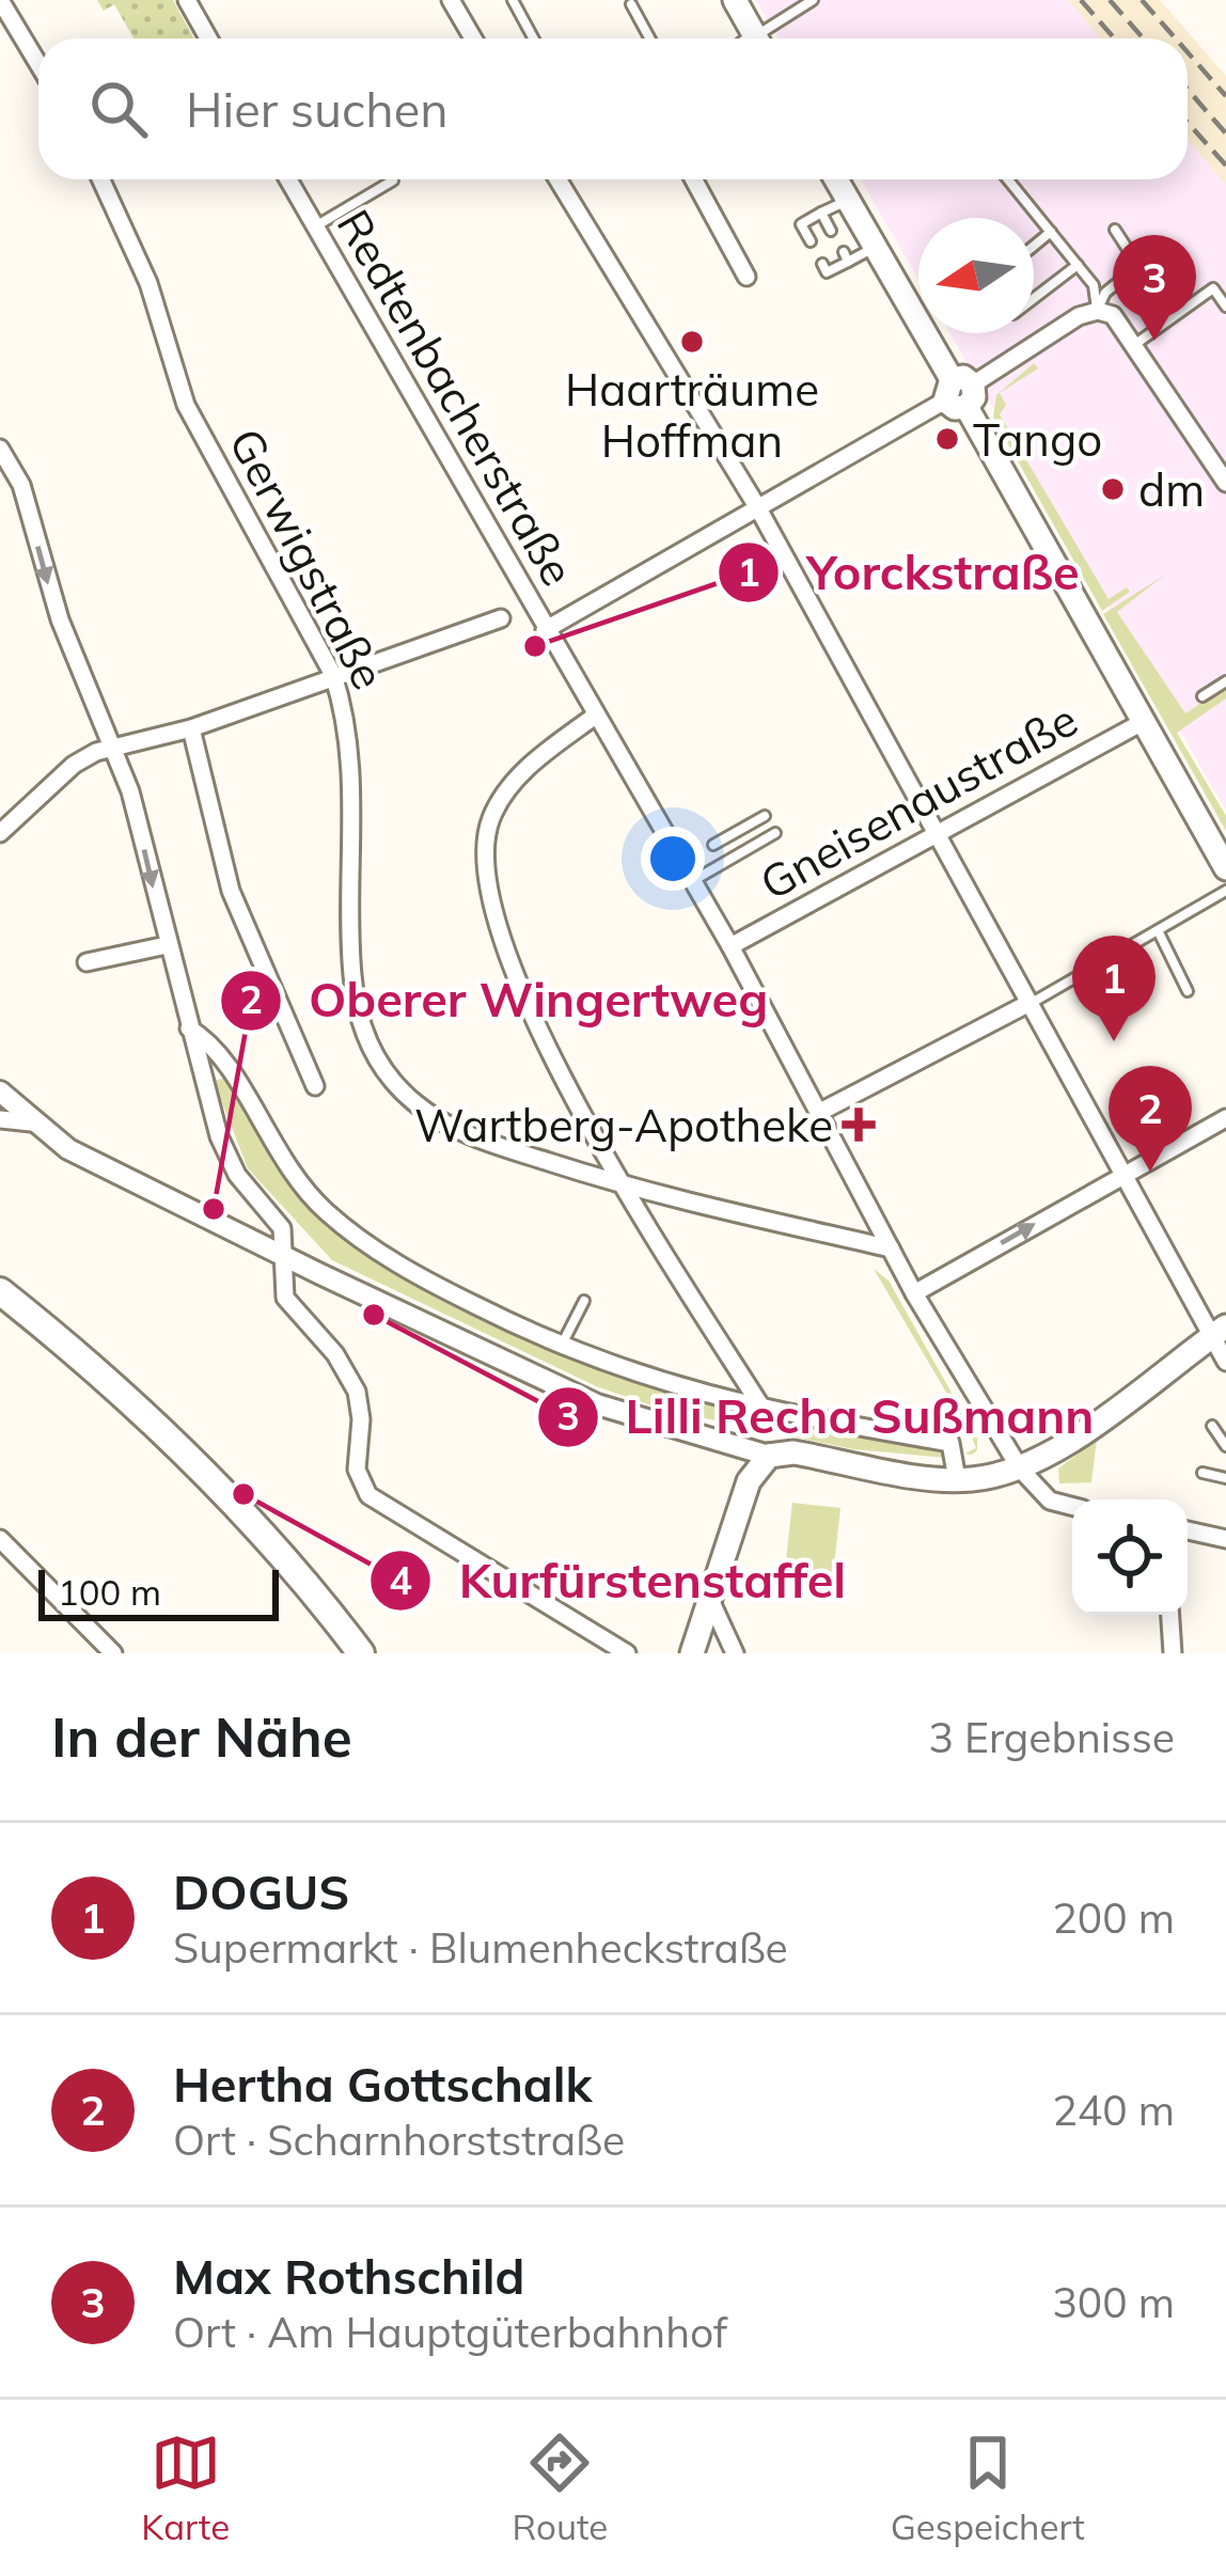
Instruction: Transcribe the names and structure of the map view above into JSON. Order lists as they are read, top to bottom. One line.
{"streets":{"street":["Redtenbacherstraße","Gerwigstraße","Gneisenaustraße"]},"crossings":[["Redtenbacherstraße","Gerwigstraße"],["Redtenbacherstraße","Gneisenaustraße"]],"places":{"other":["Haarträume Hoffman","Tango","dm","Yorckstraße","Oberer Wingertweg","Lilli Recha Sußmann","Kurfürstenstaffel"],"health":["Wartberg-Apotheke"]},"scale_bar":"100 m","north":"left","page":{"search":"Hier suchen","pins":["3","1","2"],"scale":"100 m","heading":["In der Nähe","3 Ergebnisse"],"list":[{"mark":"1","name":"DOGUS","note":"Supermarkt · Blumenheckstraße","value":"200 m"},{"mark":"2","name":"Hertha Gottschalk","note":"Ort · Scharnhorststraße","value":"240 m"},{"mark":"3","name":"Max Rothschild","note":"Ort · Am Hauptgüterbahnhof","value":"300 m"}],"nav":["Karte","Route","Gespeichert"]}}
